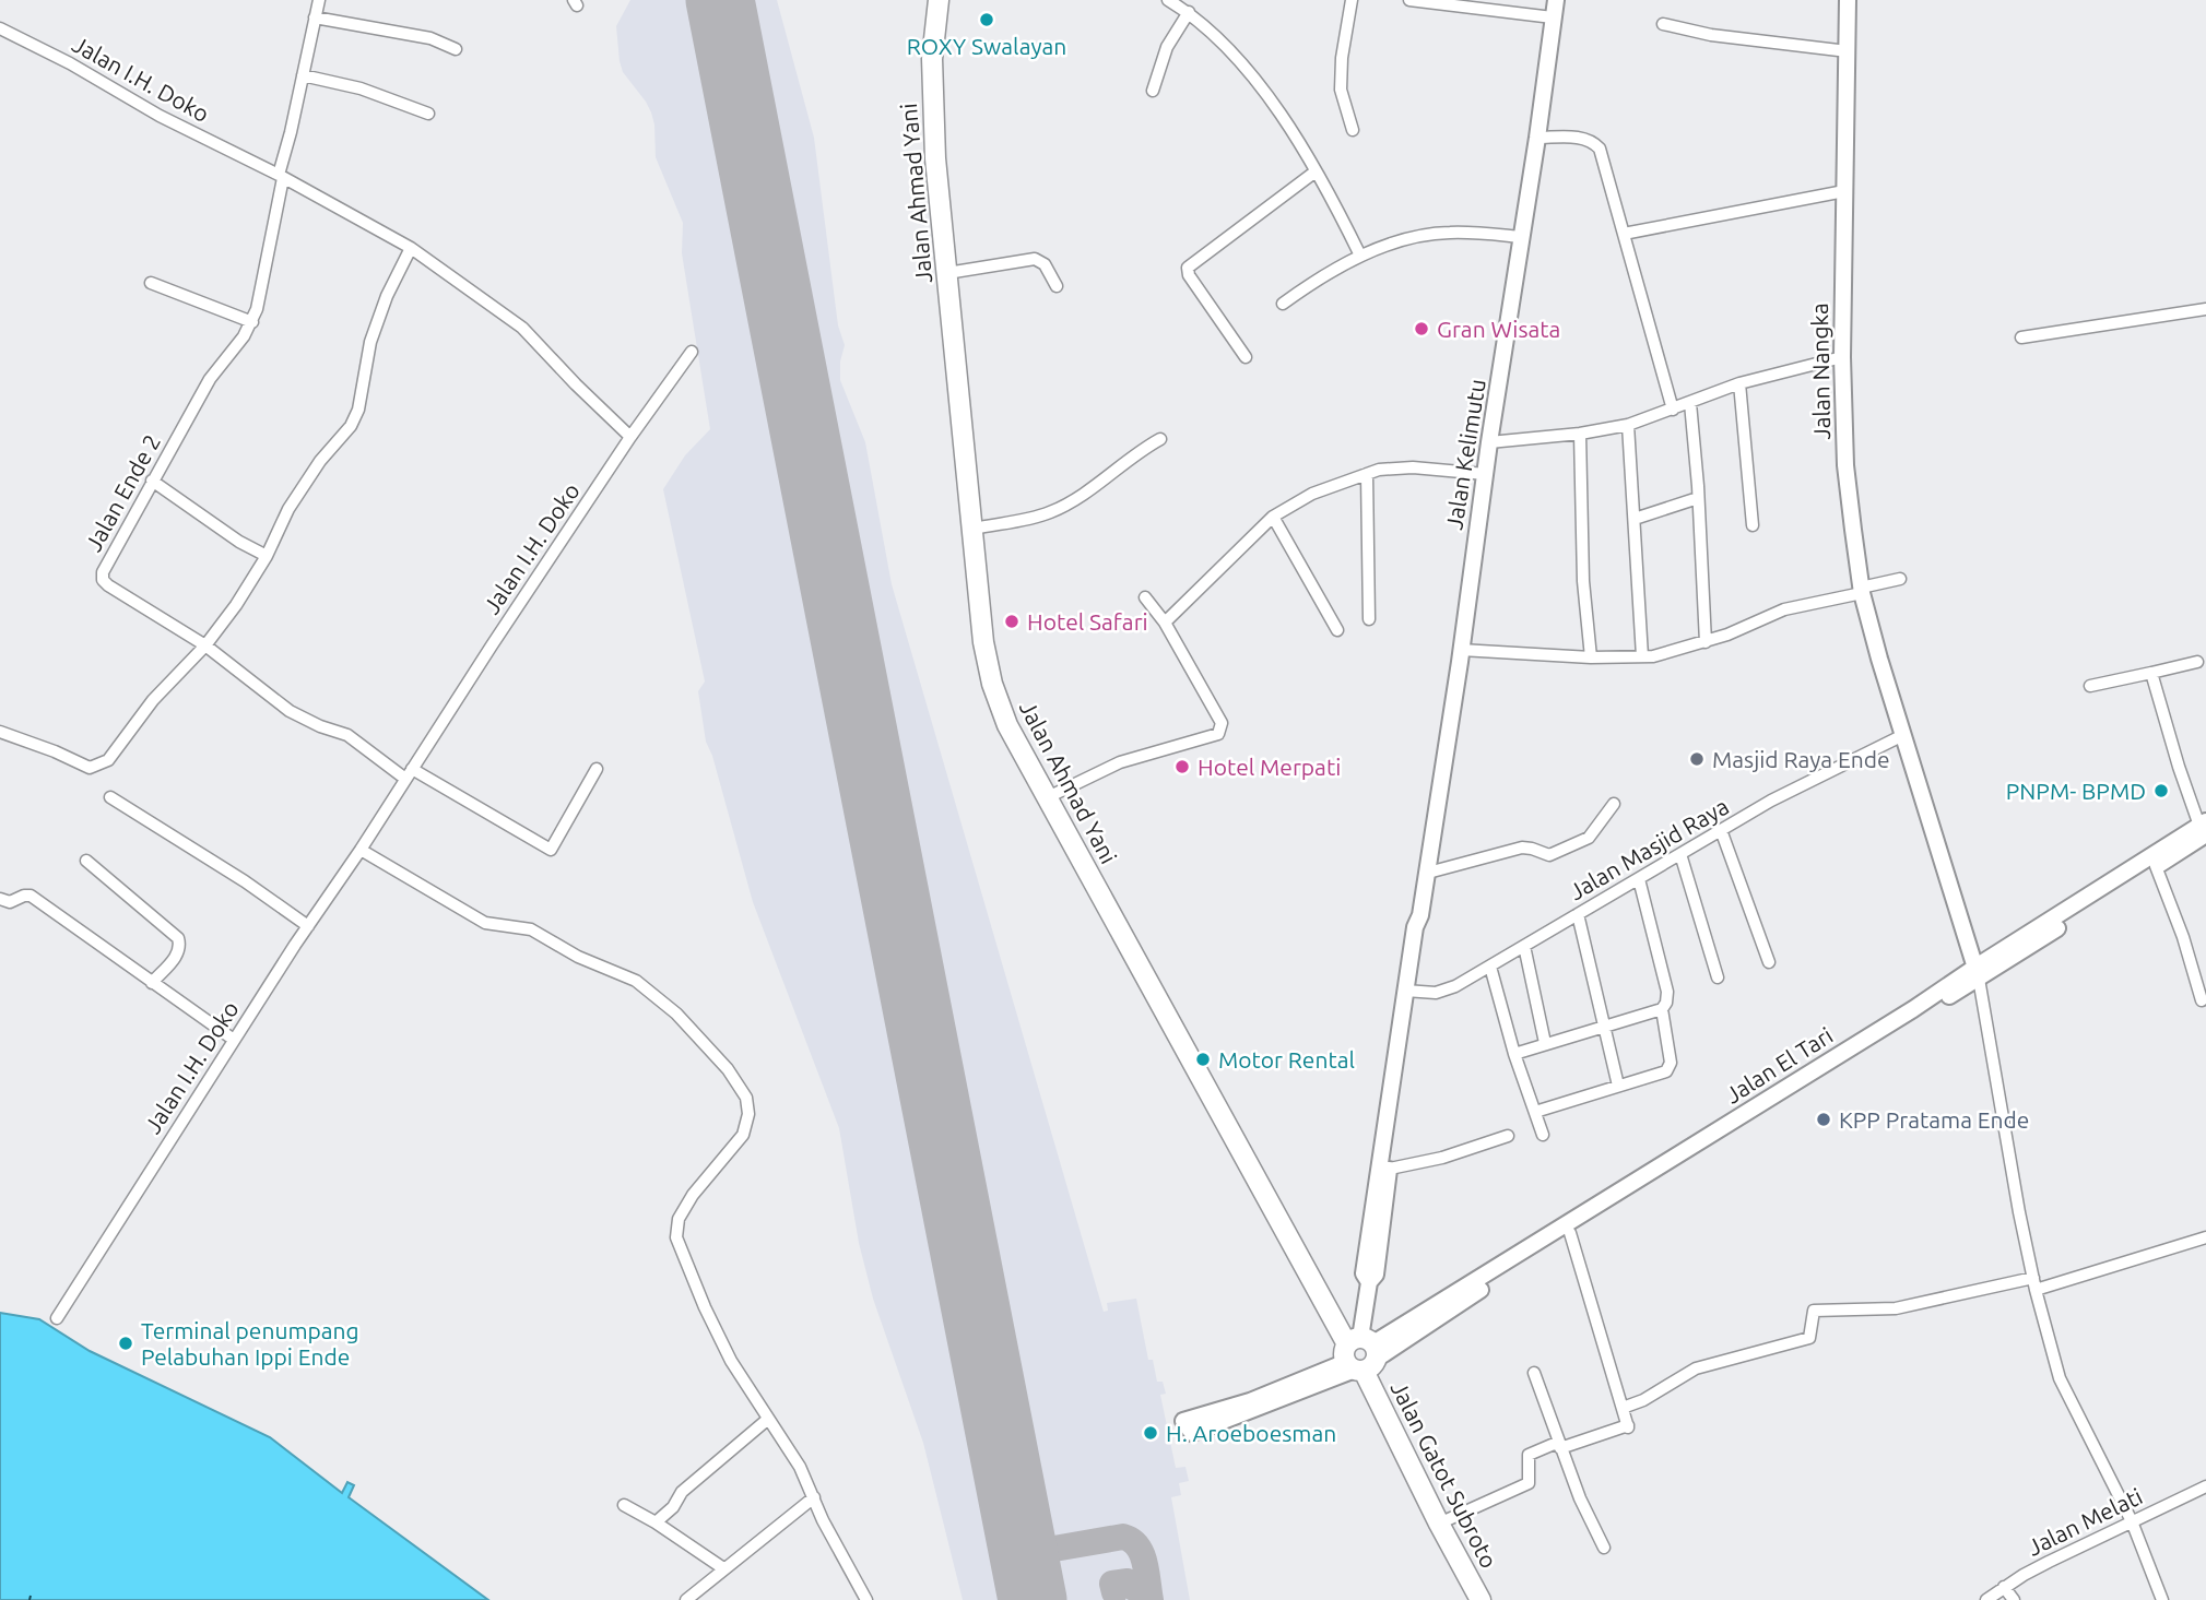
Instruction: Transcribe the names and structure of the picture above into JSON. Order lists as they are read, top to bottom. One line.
{"streets":{"highway":["Jalan Ahmad Yani","Jalan Gatot Subroto"],"street":["Jalan I.H. Doko","Jalan Nangka","Jalan Kelimutu","Jalan Ende 2","Jalan Masjid Raya","Jalan El Tari","Jalan Melati"]},"crossings":[["Jalan I.H. Doko","Jalan Ende 2"],["Jalan Ahmad Yani","Jalan El Tari"],["Jalan Ahmad Yani","Jalan Gatot Subroto"],["Jalan Nangka","Jalan Masjid Raya"],["Jalan Nangka","Jalan El Tari"],["Jalan Kelimutu","Jalan Masjid Raya"],["Jalan El Tari","Jalan Gatot Subroto"]],"places":["ROXY Swalayan","Gran Wisata","Hotel Safari","Masjid Raya Ende","Hotel Merpati","PNPM- BPMD","Motor Rental","KPP Pratama Ende","Terminal penumpang Pelabuhan Ippi Ende","H. Aroeboesman"]}
